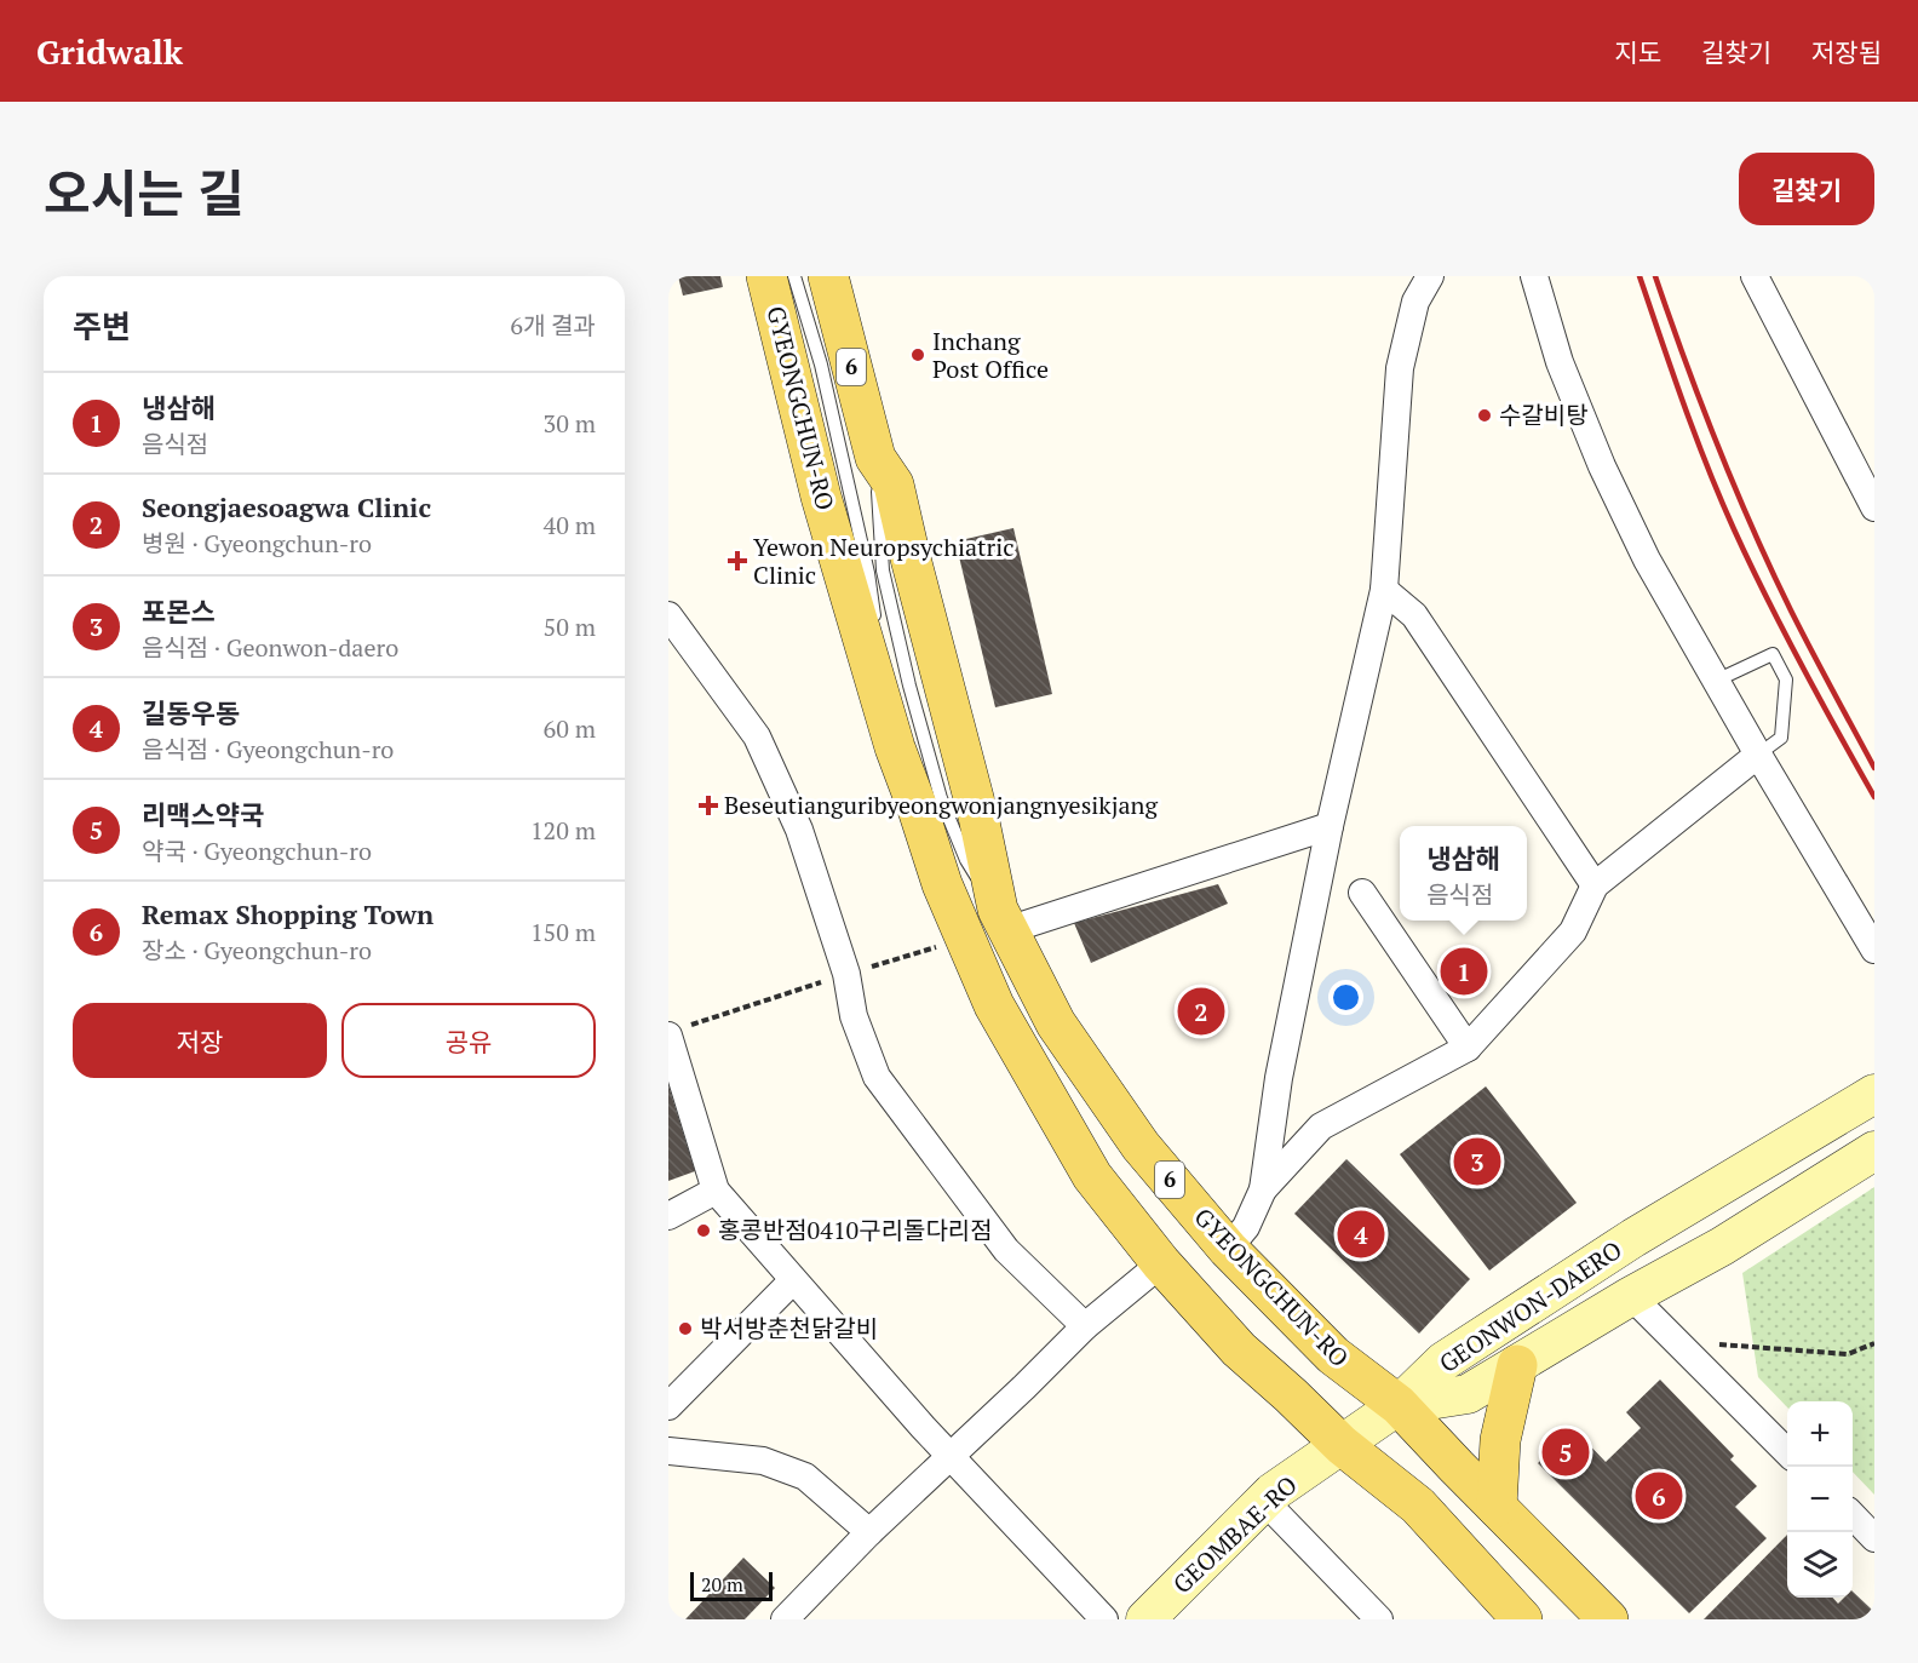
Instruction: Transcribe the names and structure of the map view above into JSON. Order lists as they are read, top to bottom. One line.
{"streets":{"main road":["6","GYEONGCHUN-RO"],"street":["GEONWON-DAERO","GEOMBAE-RO"]},"crossings":[["GYEONGCHUN-RO","GEONWON-DAERO"],["GYEONGCHUN-RO","GEOMBAE-RO"],["GEONWON-DAERO","GEOMBAE-RO"]],"places":{"other":["Inchang Post Office","수갈비탕","홍콩반점0410구리돌다리점","박서방춘천닭갈비"],"health":["Yewon Neuropsychiatric Clinic","Beseutianguribyeongwonjangnyesikjang"]},"scale_bar":"20 m","page":{"header":"Gridwalk","nav":["지도","길찾기","저장됨"],"title":"오시는 길","buttons":["길찾기",["저장","공유"]],"heading":["주변","6개 결과"],"list":[{"mark":"1","name":"냉삼해","note":"음식점","value":"30 m"},{"mark":"2","name":"Seongjaesoagwa Clinic","note":"병원 · Gyeongchun-ro","value":"40 m"},{"mark":"3","name":"포몬스","note":"음식점 · Geonwon-daero","value":"50 m"},{"mark":"4","name":"길동우동","note":"음식점 · Gyeongchun-ro","value":"60 m"},{"mark":"5","name":"리맥스약국","note":"약국 · Gyeongchun-ro","value":"120 m"},{"mark":"6","name":"Remax Shopping Town","note":"장소 · Gyeongchun-ro","value":"150 m"}],"popup":["냉삼해","음식점"],"pins":["1","2","3","4","5","6"],"map_buttons":["+","−"],"scale":"20 m"}}
